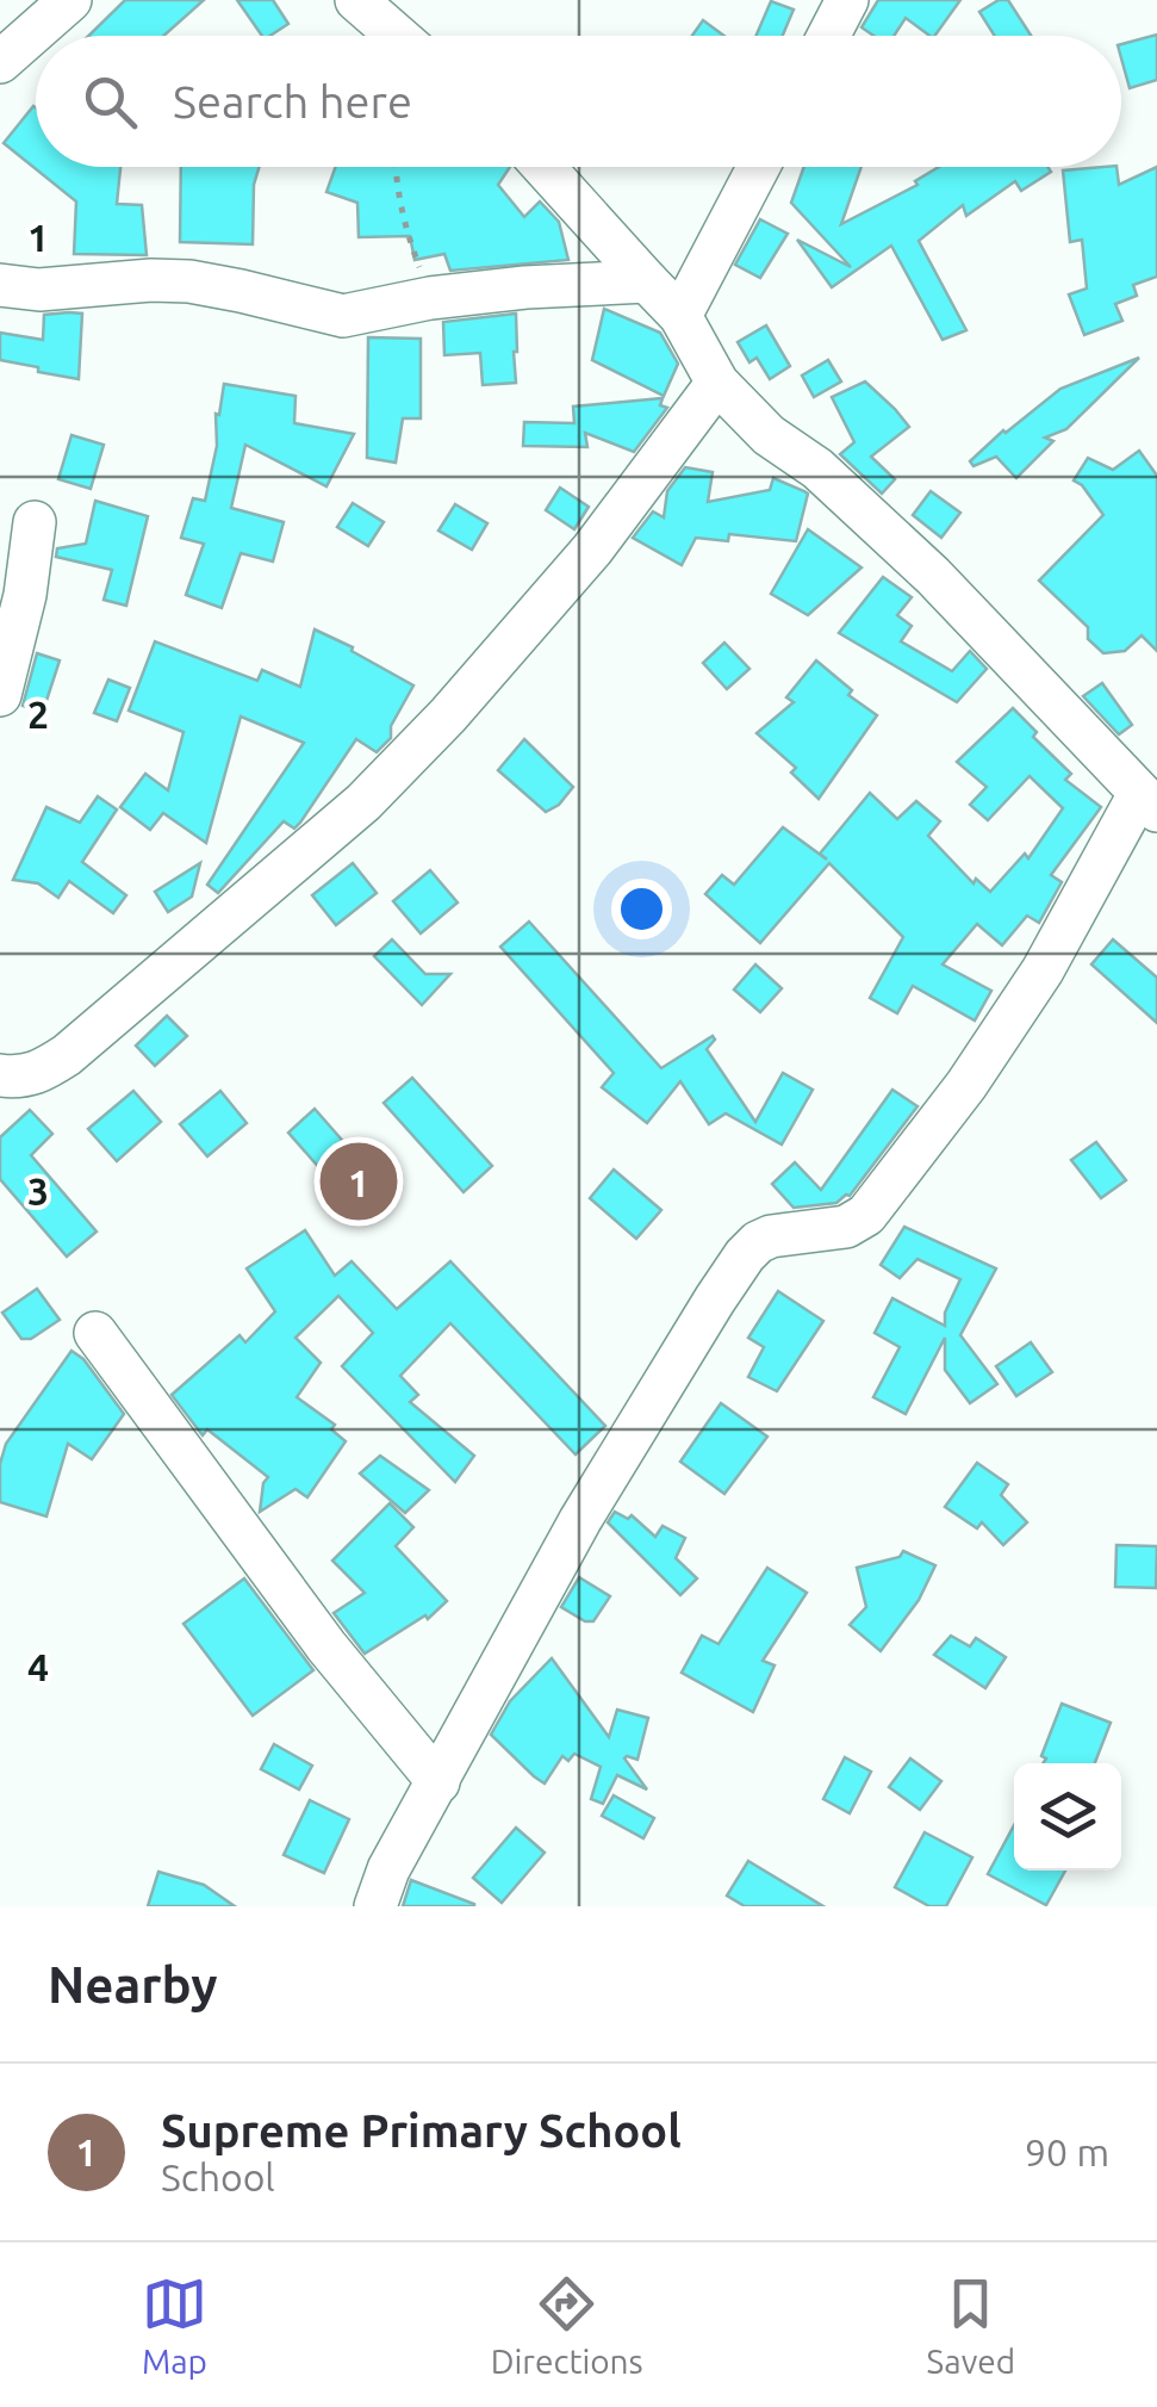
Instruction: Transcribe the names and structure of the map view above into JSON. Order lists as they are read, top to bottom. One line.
{"page":{"search":"Search here","pins":"1","heading":"Nearby","list":[{"mark":"1","name":"Supreme Primary School","note":"School","value":"90 m"}],"nav":["Map","Directions","Saved"]},"grid":{"rows":["1","2","3","4"]}}
